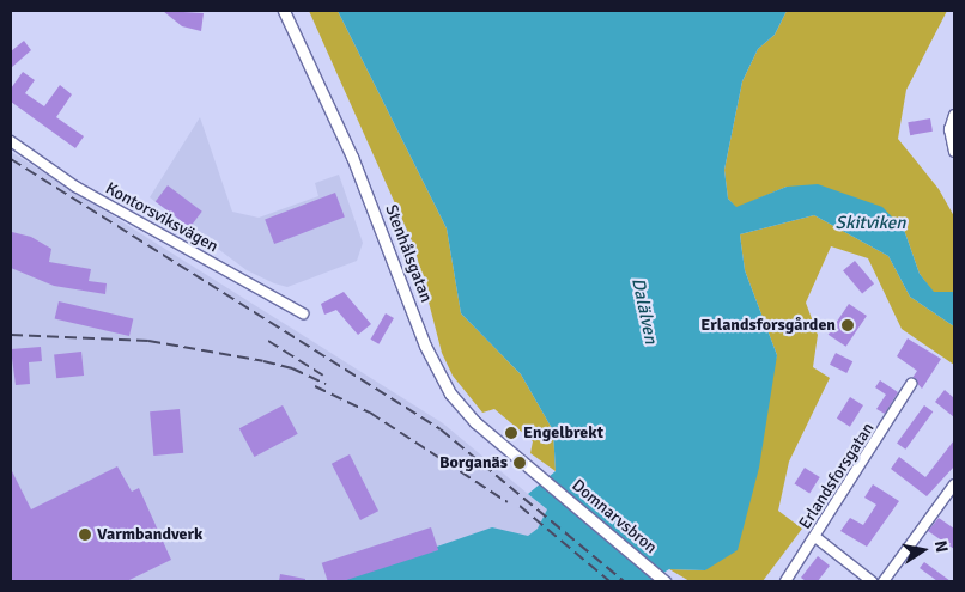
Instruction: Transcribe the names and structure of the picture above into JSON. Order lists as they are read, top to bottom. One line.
{"streets":{"street":["Kontorsviksvägen","Stenhålsgatan","Erlandsforsgatan","Domnarvsbron"]},"crossings":[["Stenhålsgatan","Domnarvsbron"]],"water":["Skitviken","Dalälven"],"places":["Erlandsforsgården","Engelbrekt","Borganäs","Varmbandverk"],"north":"right"}
